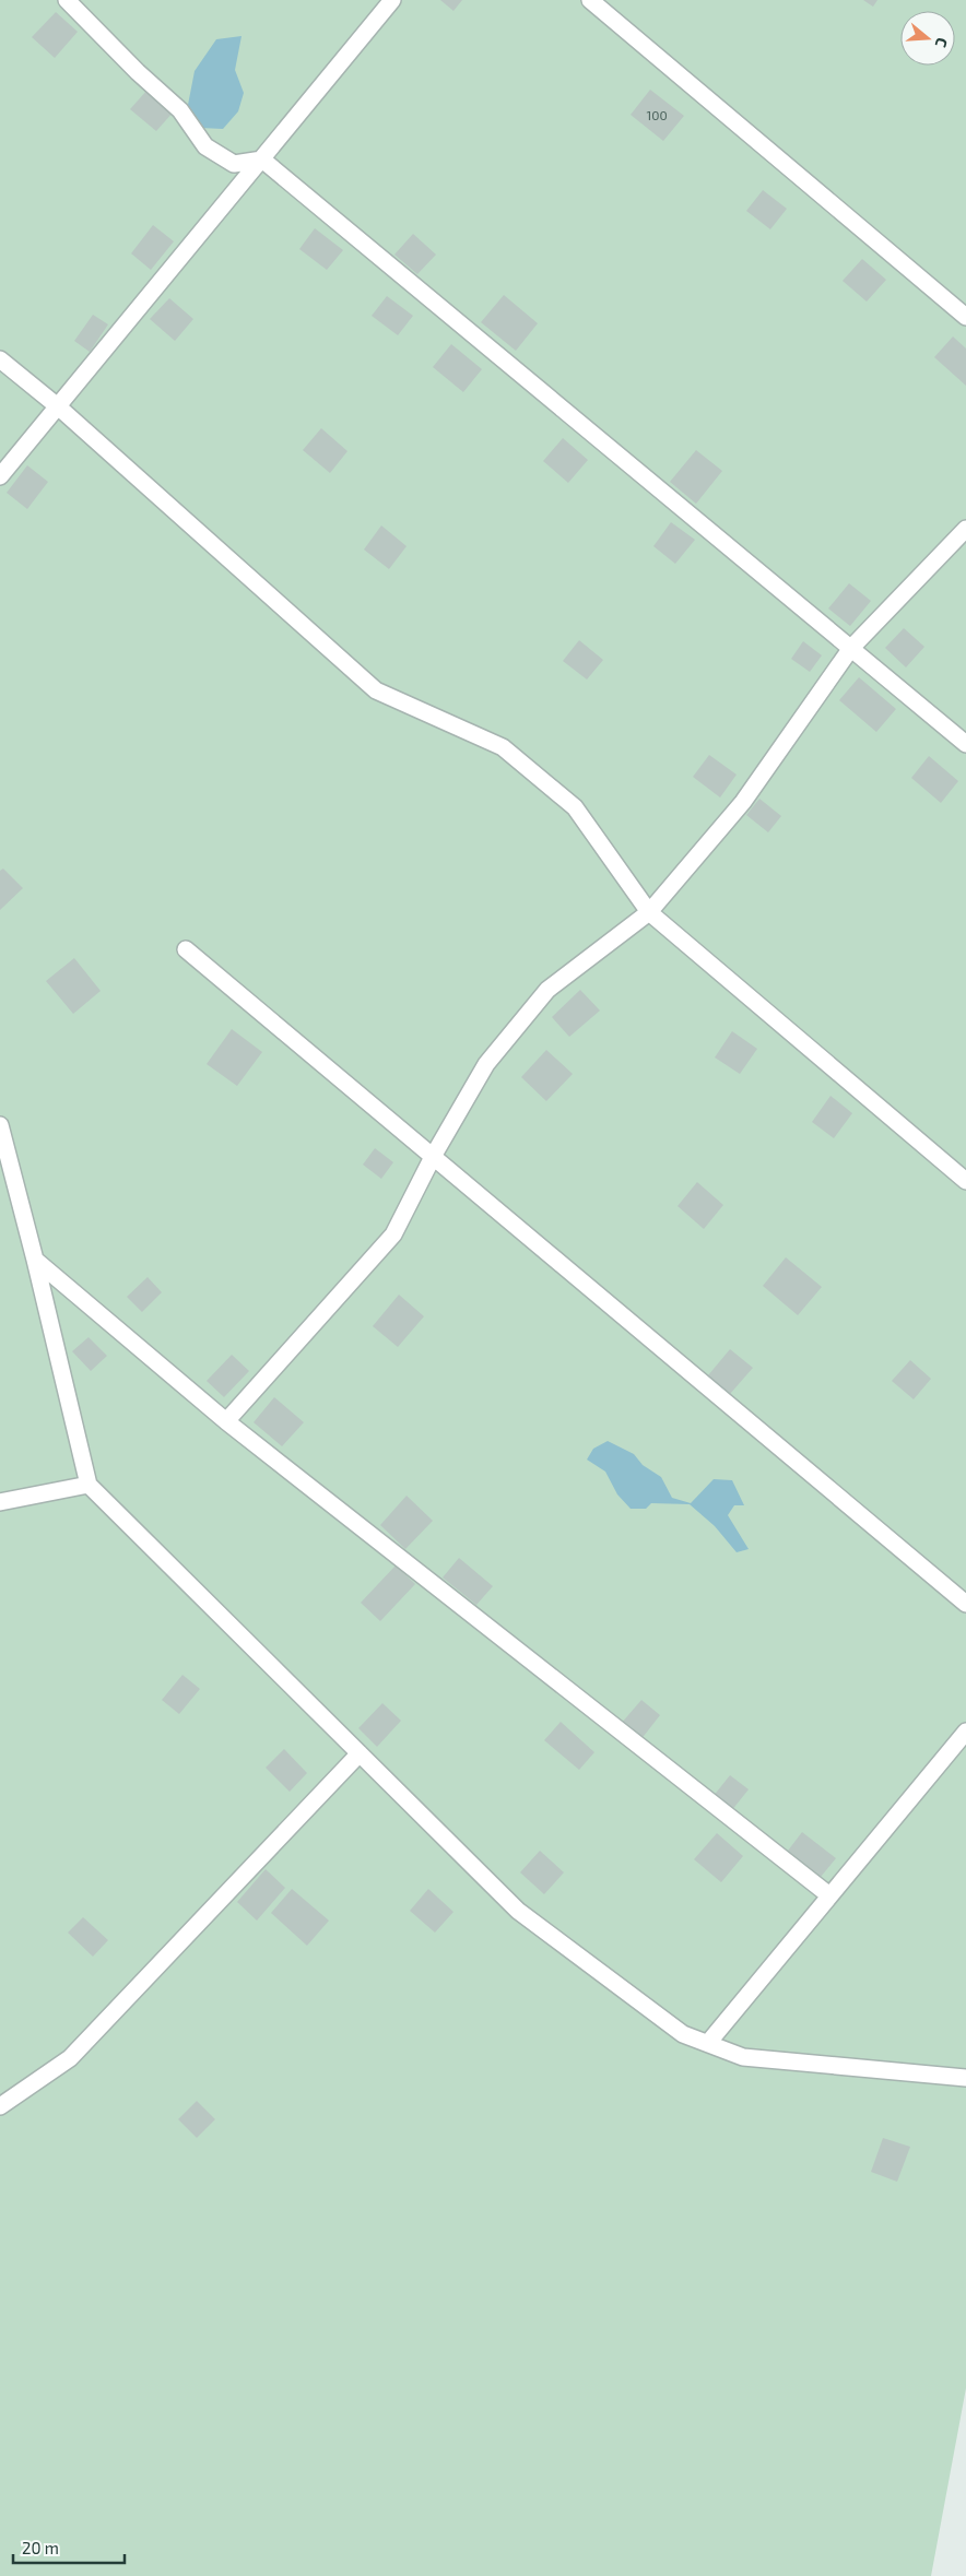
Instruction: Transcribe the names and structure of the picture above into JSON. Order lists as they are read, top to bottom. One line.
{"house_numbers":["100"],"scale_bar":"20 m","north":"right"}
